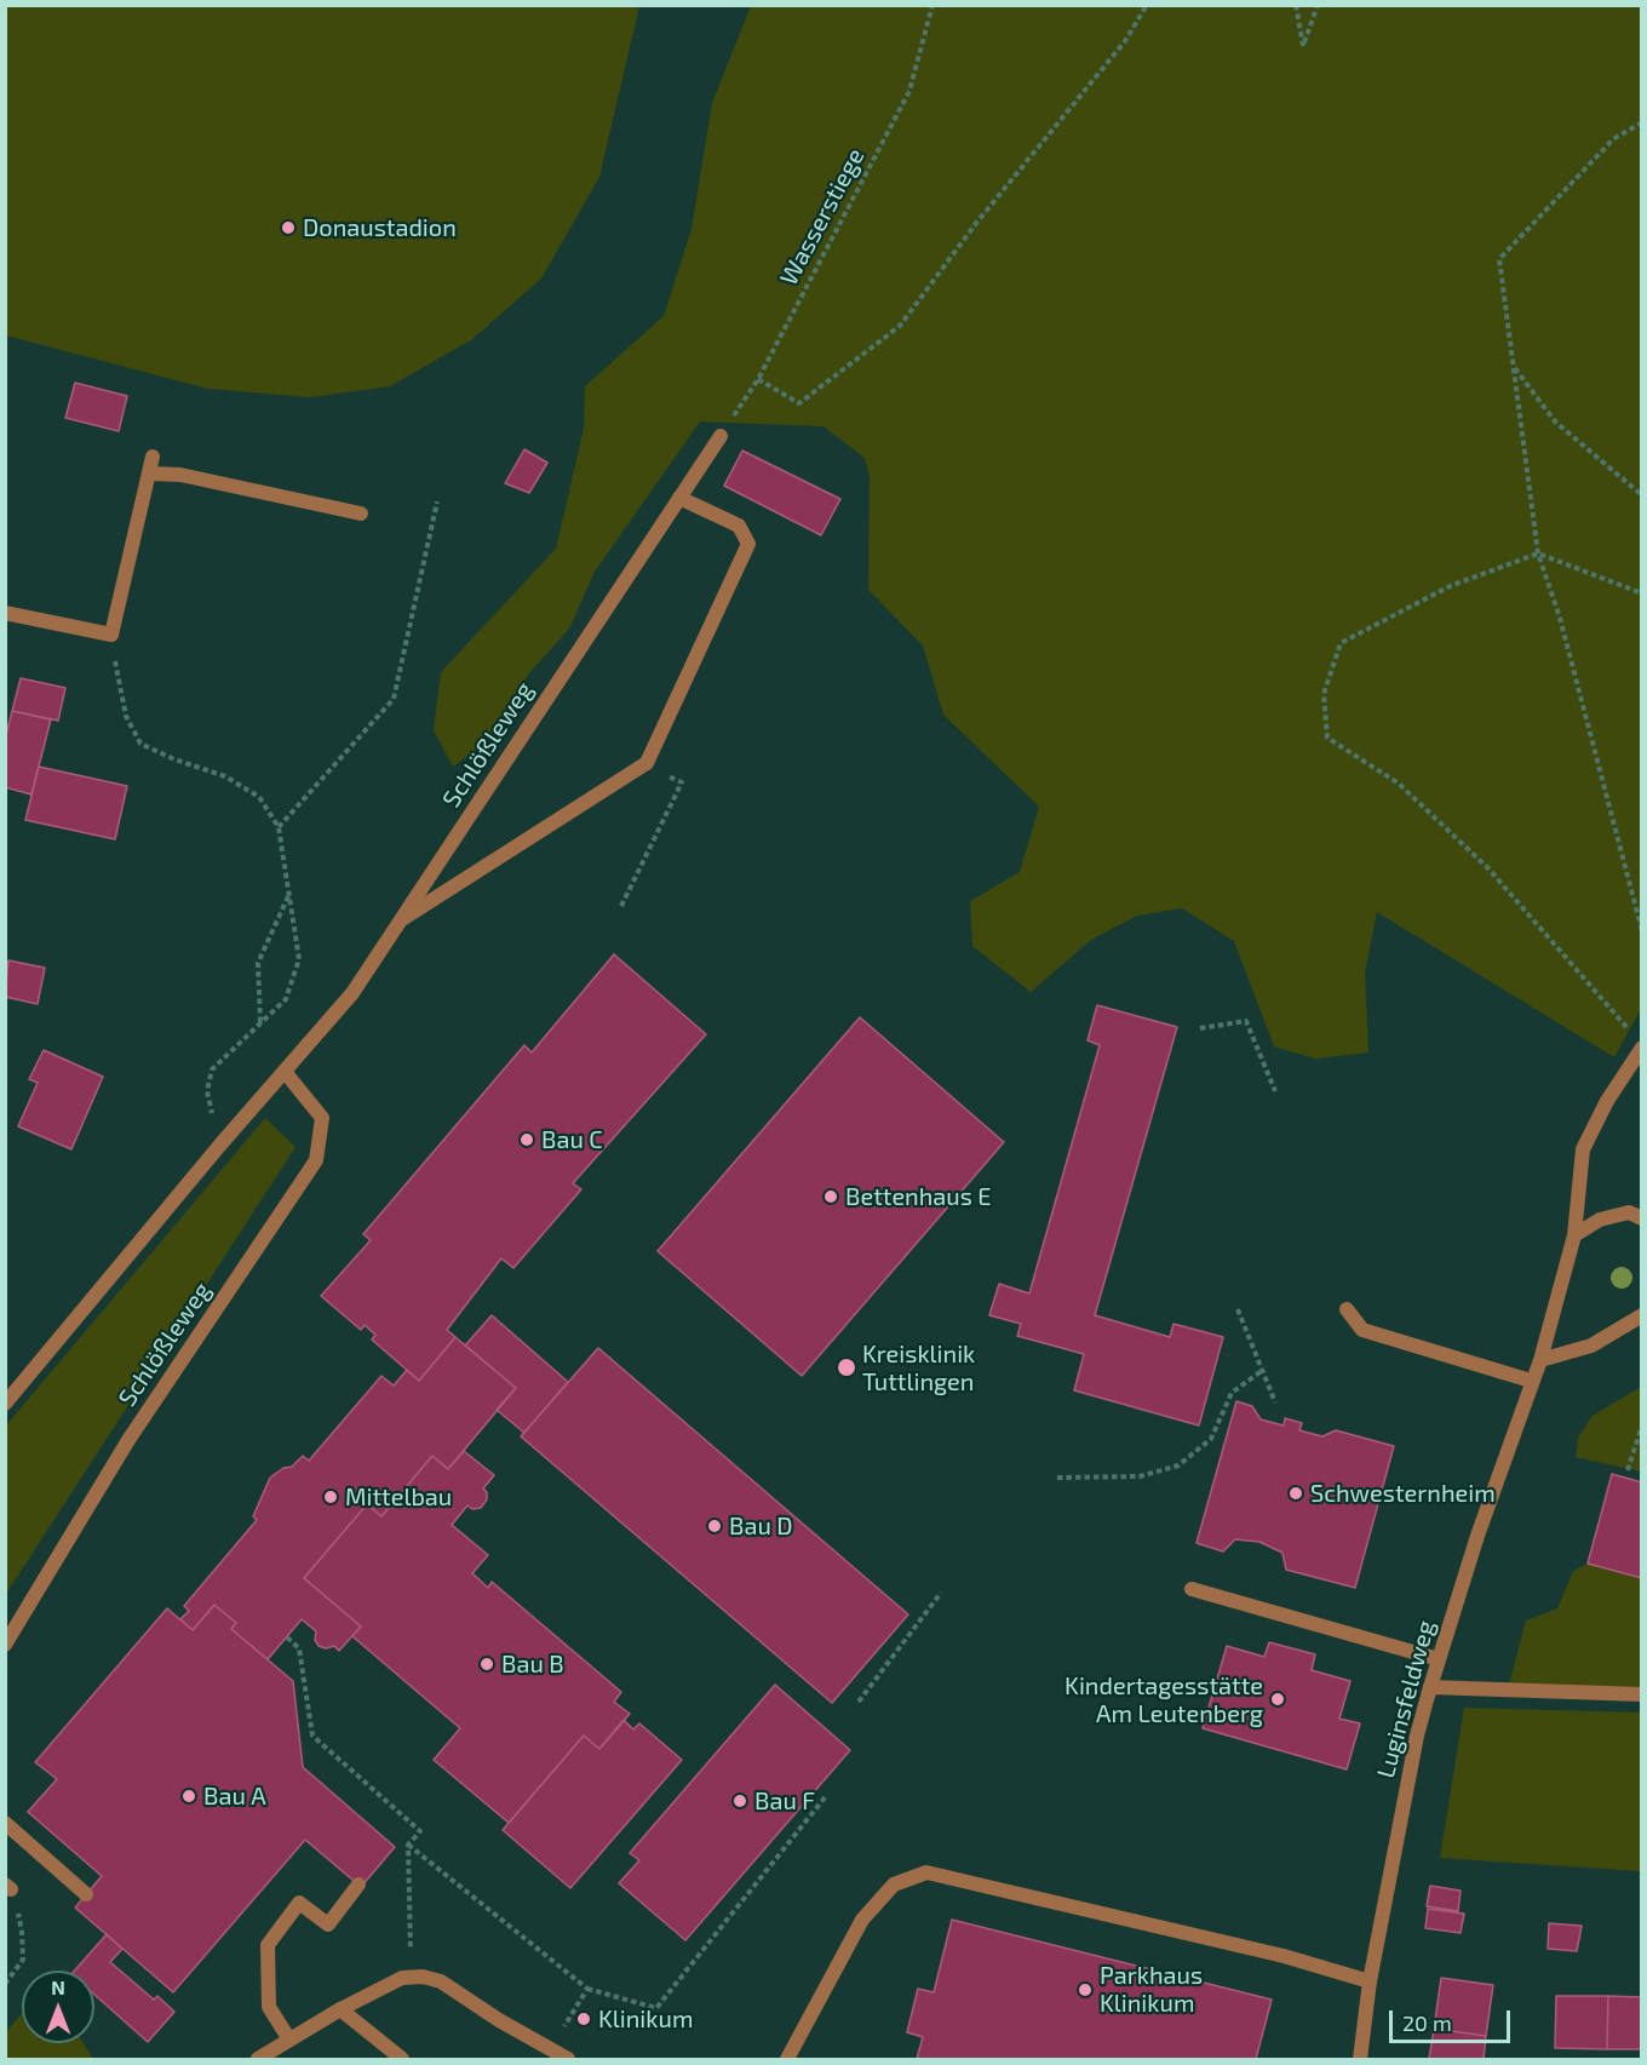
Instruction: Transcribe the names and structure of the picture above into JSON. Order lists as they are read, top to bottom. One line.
{"streets":{"street":["Schlößleweg","Luginsfeldweg"],"path":["Wasserstiege"]},"crossings":[["Wasserstiege","Schlößleweg"]],"places":["Donaustadion","Bau C","Bettenhaus E","Kreisklinik Tuttlingen","Schwesternheim","Mittelbau","Bau D","Bau B","Kindertagesstätte Am Leutenberg","Bau A","Bau F","Parkhaus Klinikum","Klinikum"],"scale_bar":"20 m","north":"top"}
